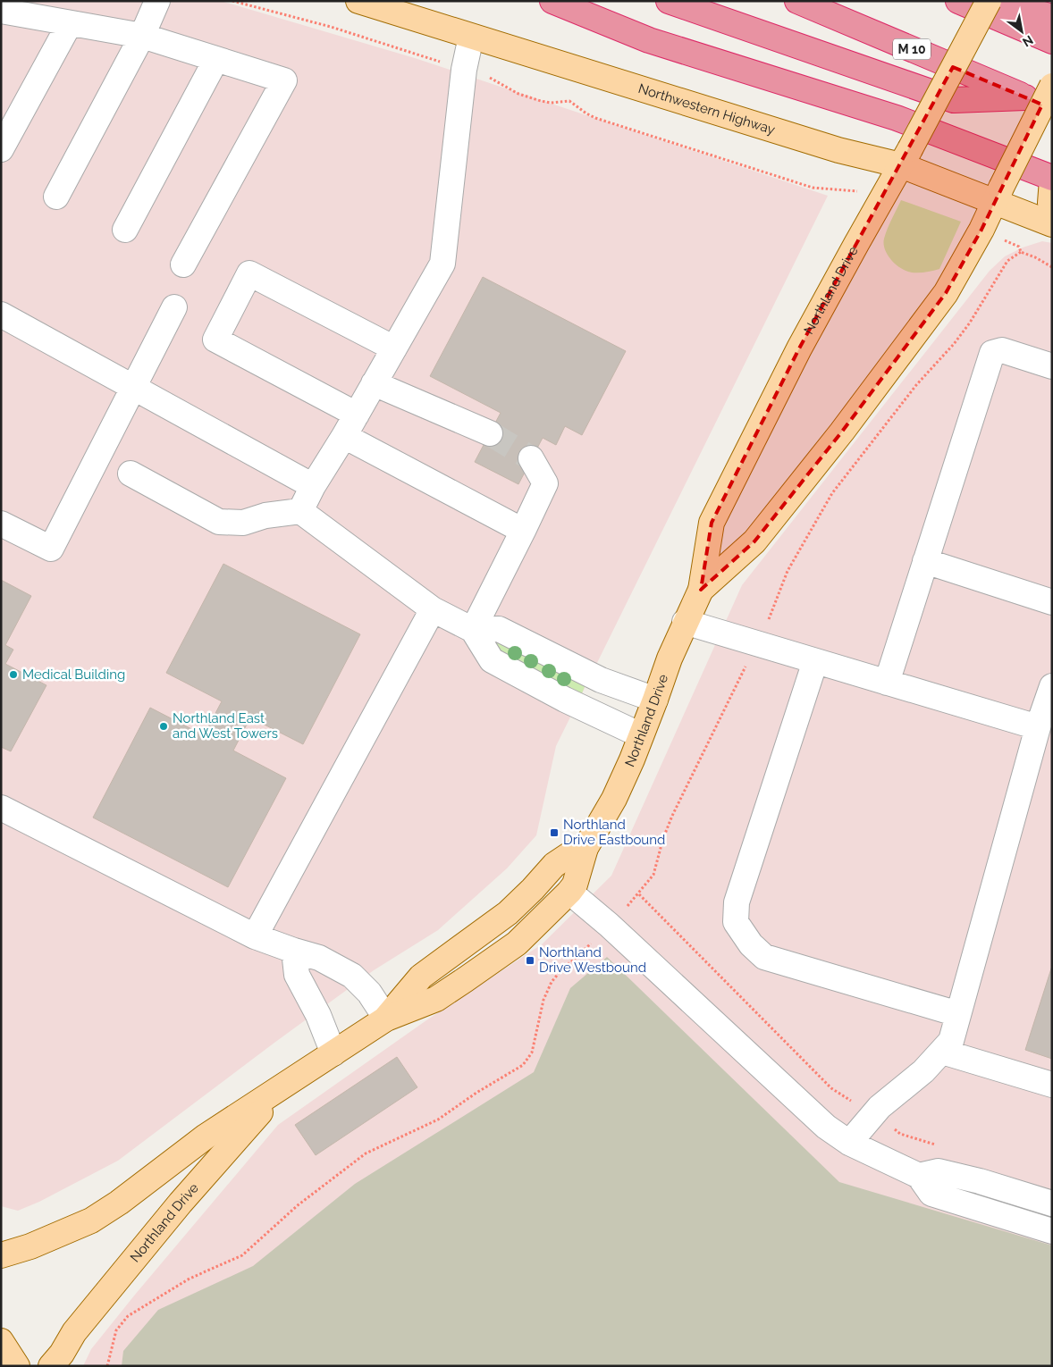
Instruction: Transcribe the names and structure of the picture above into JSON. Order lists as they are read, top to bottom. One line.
{"streets":{"highway":["M 10"],"main road":["Northwestern Highway","Northland Drive"]},"crossings":[["Northwestern Highway","Northland Drive"]],"places":{"other":["Medical Building","Northland East and West Towers"],"transit":["Northland Drive Eastbound","Northland Drive Westbound"]},"north":"bottom right"}
